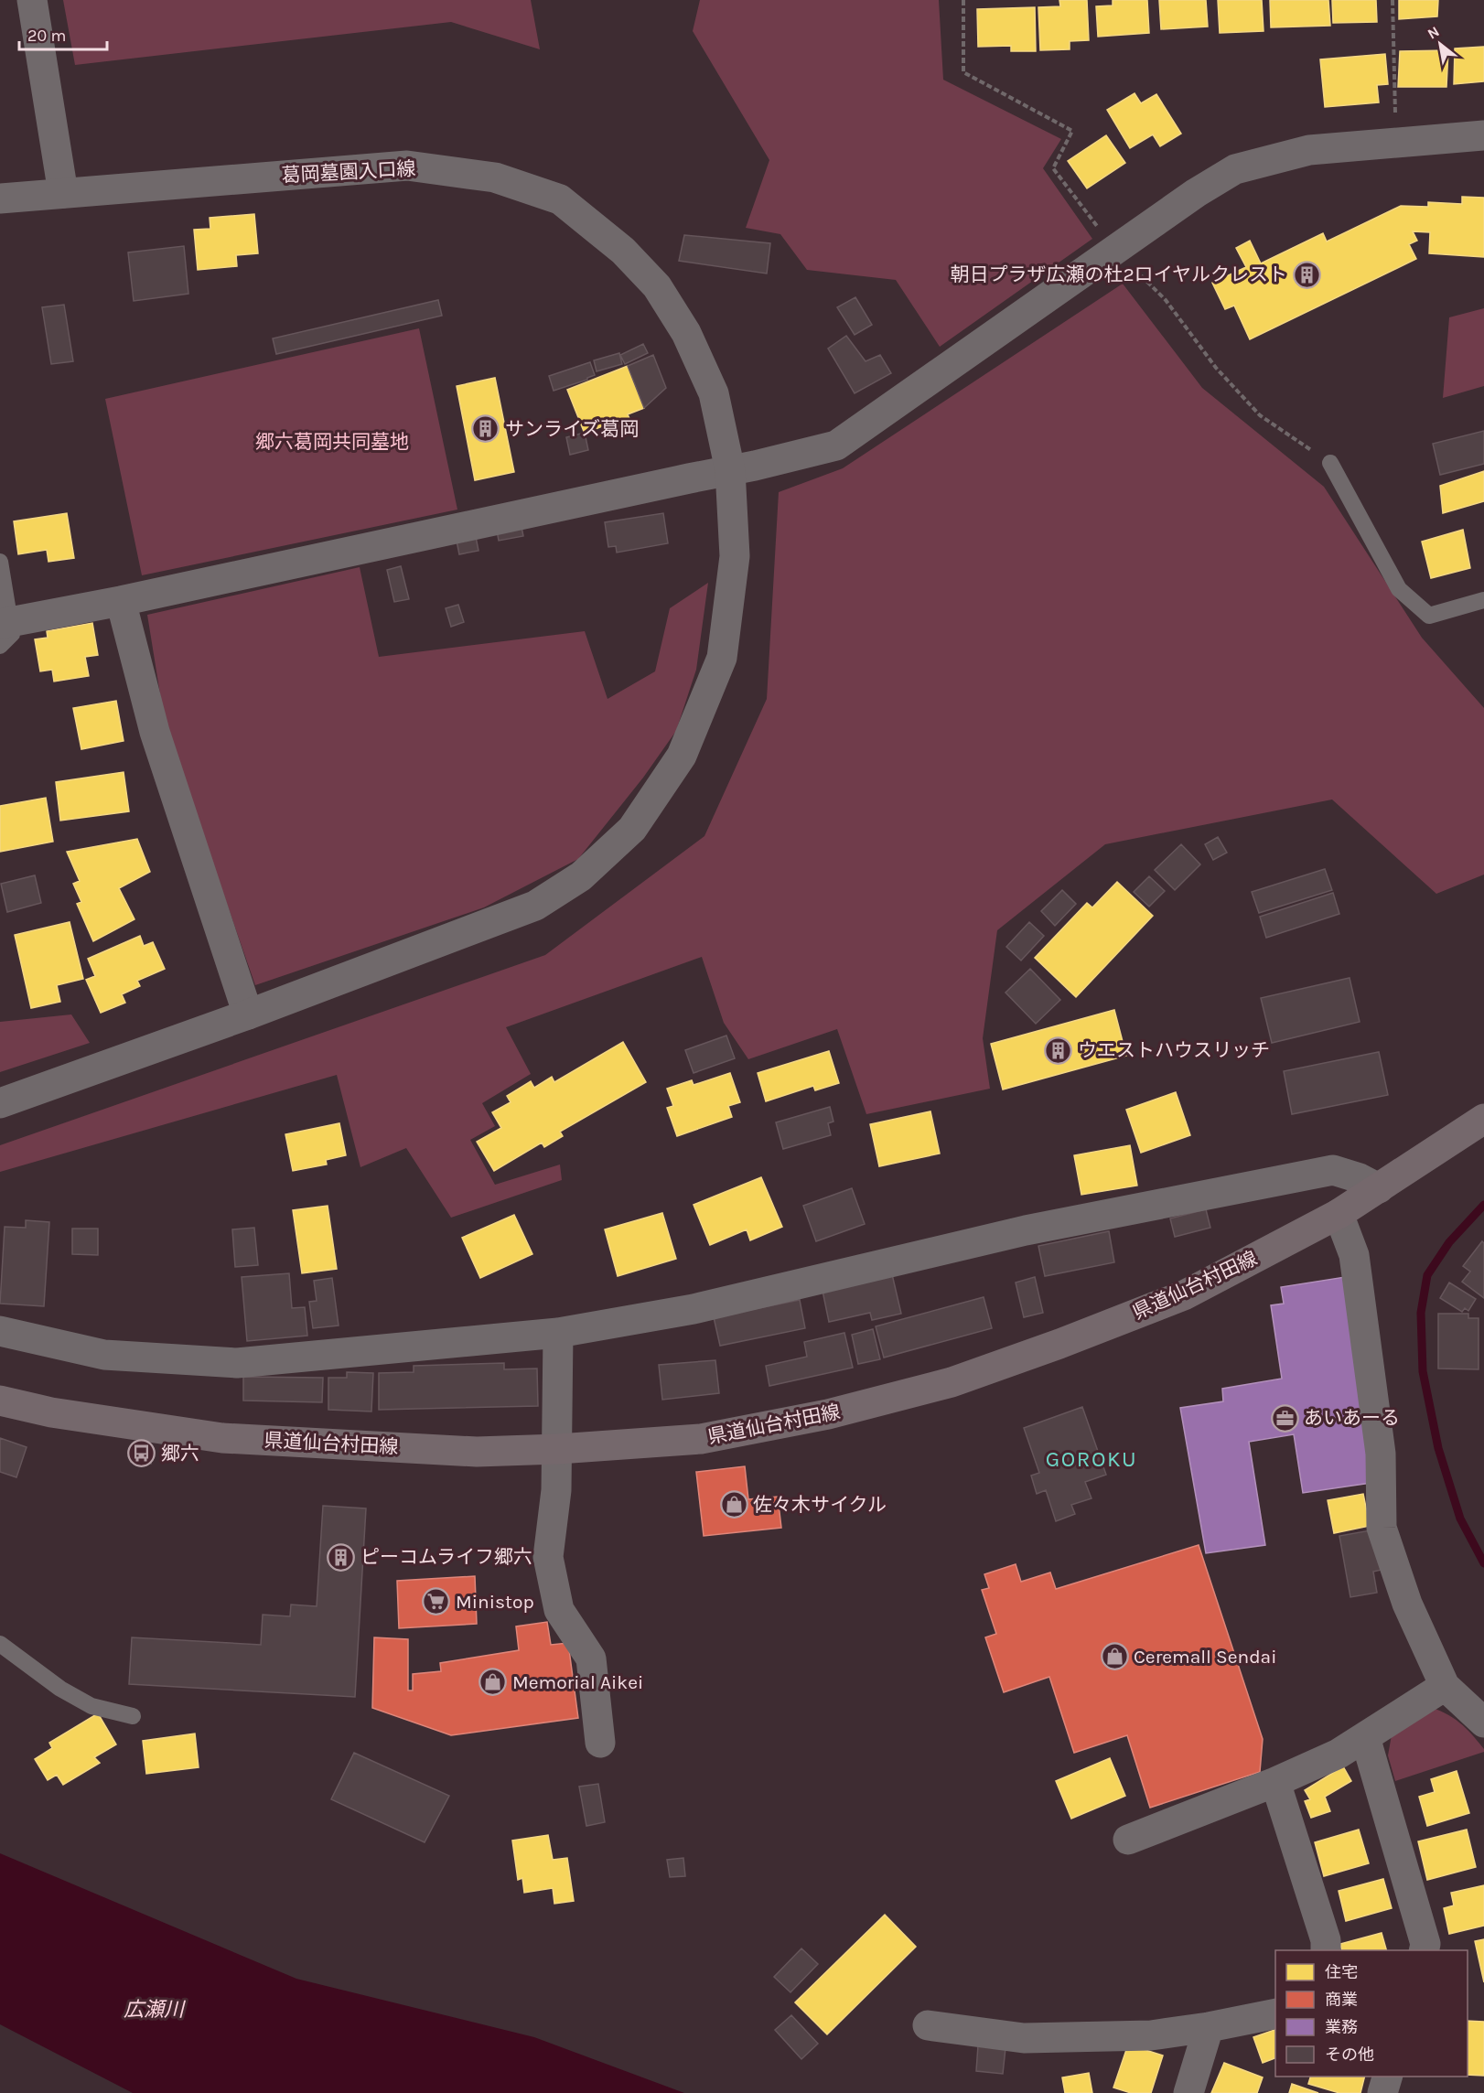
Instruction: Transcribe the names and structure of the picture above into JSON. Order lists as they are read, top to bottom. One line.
{"streets":{"main road":["県道仙台村田線"],"street":["葛岡墓園入口線"]},"districts":["GOROKU"],"water":["広瀬川"],"parks":["郷六葛岡共同墓地"],"places":{"building":["朝日プラザ広瀬の杜2ロイヤルクレスト","サンライズ葛岡","ウエストハウスリッチ","ピーコムライフ郷六"],"office":["あいあーる"],"bus stop":["郷六"],"shop":["佐々木サイクル","Ceremall Sendai","Memorial Aikei"],"supermarket":["Ministop"]},"legend":["住宅","商業","業務","その他"],"scale_bar":"20 m","north":"top left"}
